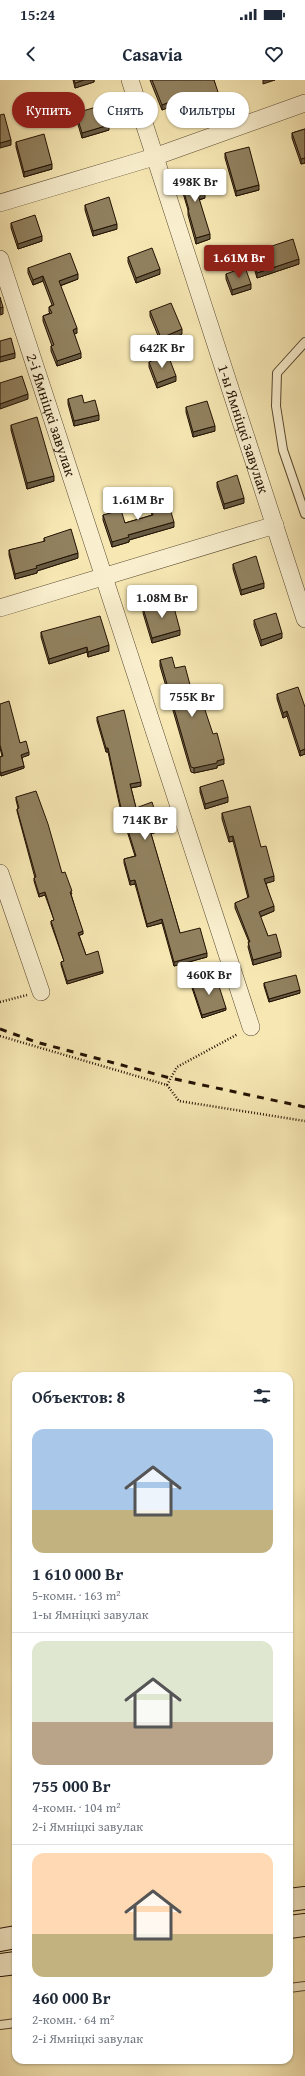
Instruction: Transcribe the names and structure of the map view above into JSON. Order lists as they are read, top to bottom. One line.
{"streets":{"street":["2-і Ямніцкі завулак","1-ы Ямніцкі завулак"]},"page":{"status":"15:24","header":"Casavia","chip":["Купить","Снять","Фильтры"],"price":["498K Br","1.61M Br","642K Br","1.61M Br","1.08M Br","755K Br","714K Br","460K Br"],"heading":"Объектов: 8","list":[{"name":"1 610 000 Br","note":"5-комн. · 163 m² · 1-ы Ямніцкі завулак"},{"name":"755 000 Br","note":"4-комн. · 104 m² · 2-і Ямніцкі завулак"},{"name":"460 000 Br","note":"2-комн. · 64 m² · 2-і Ямніцкі завулак"}]}}
